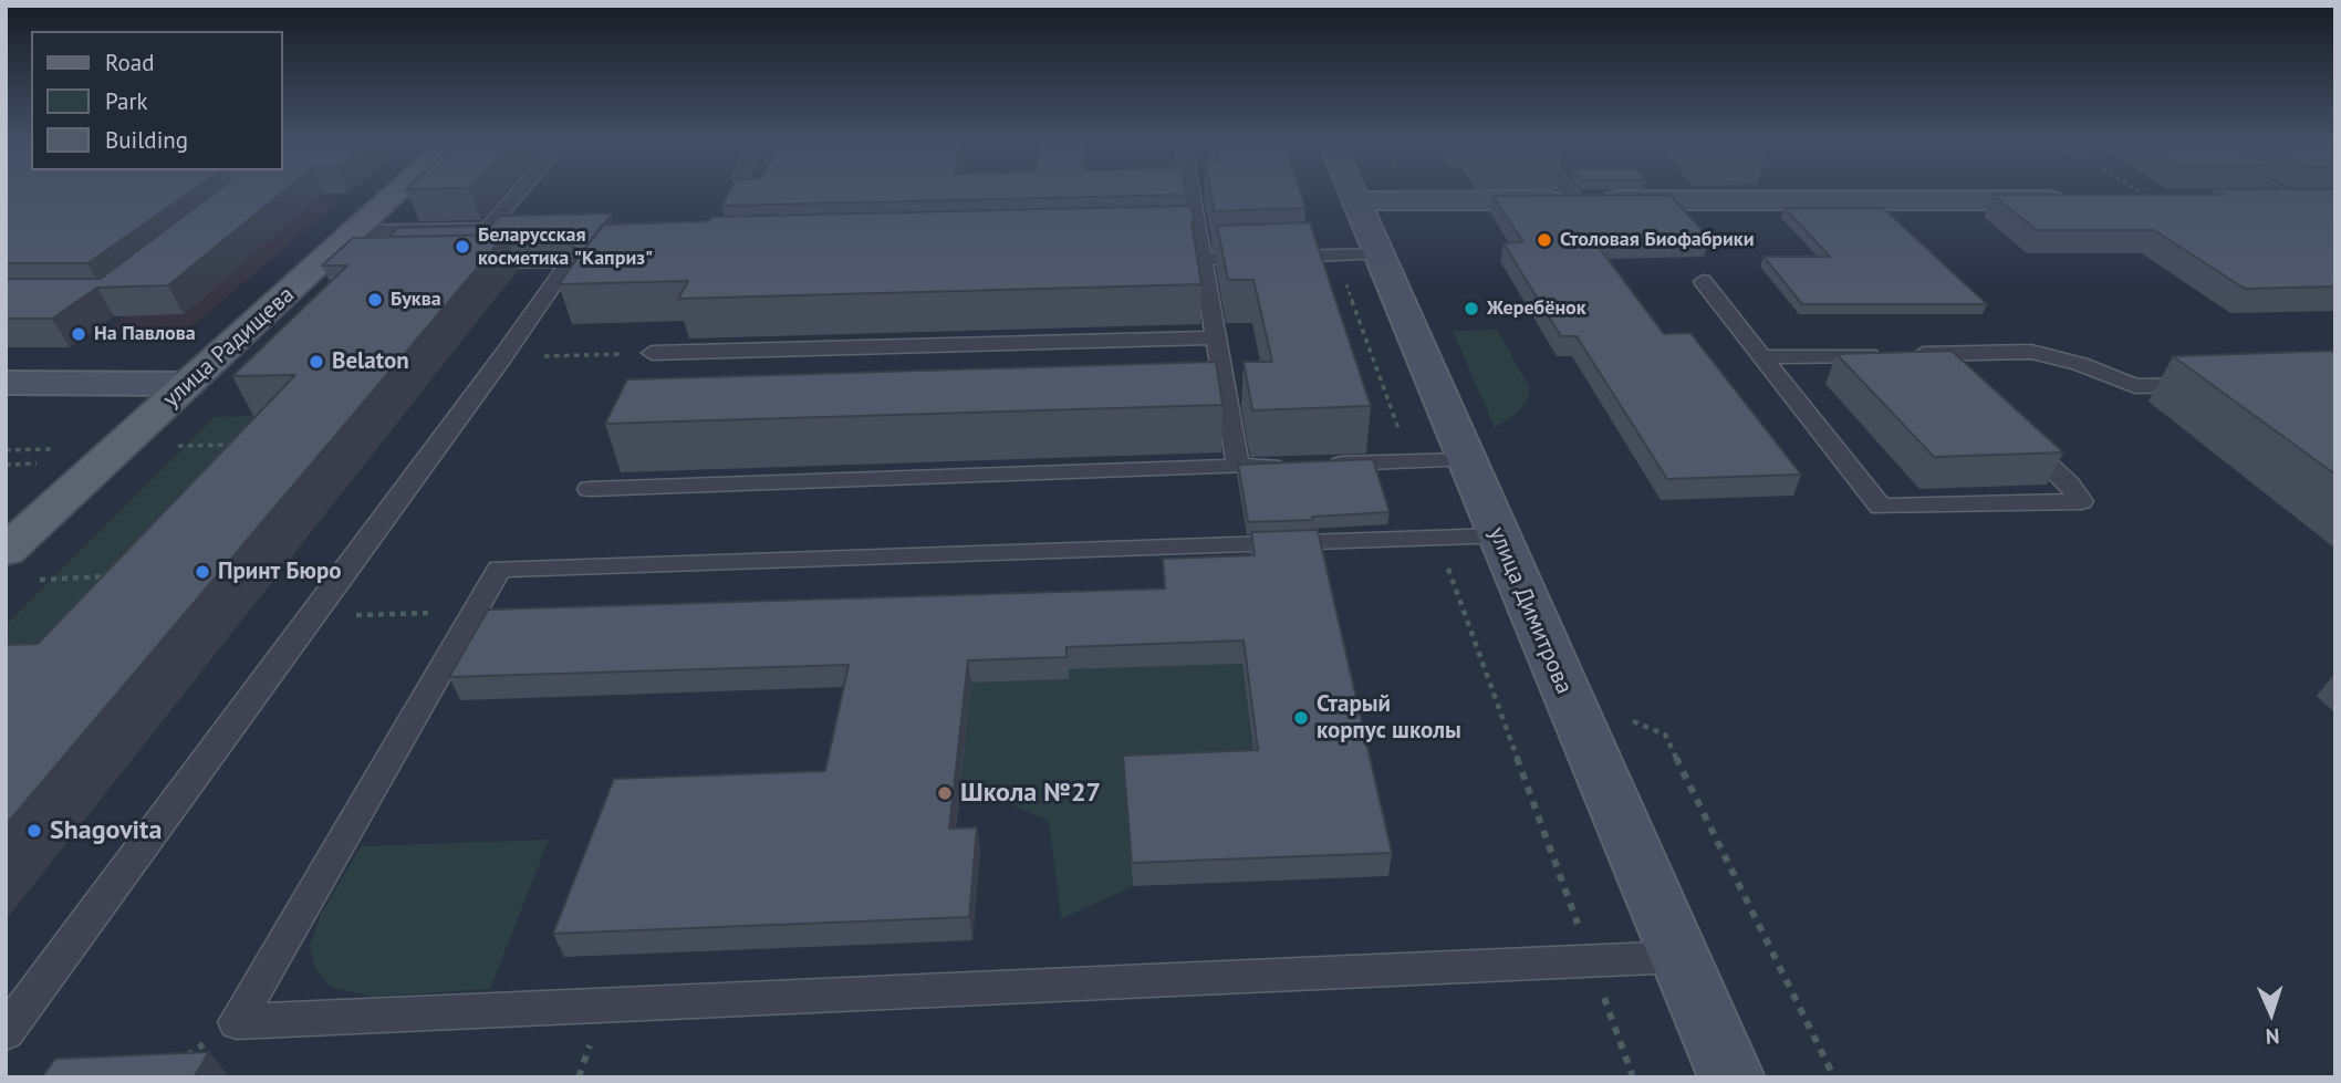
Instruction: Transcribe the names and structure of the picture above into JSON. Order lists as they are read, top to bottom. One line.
{"streets":{"main road":["улица Радищева","улица Димитрова"]},"places":["Столовая Биофабрики","Беларусская косметика \"Каприз\"","Буква","Жеребёнок","На Павлова","Belaton","Принт Бюро","Старый корпус школы","Школа №27","Shagovita"],"legend":["Road","Park","Building"],"north":"bottom"}
